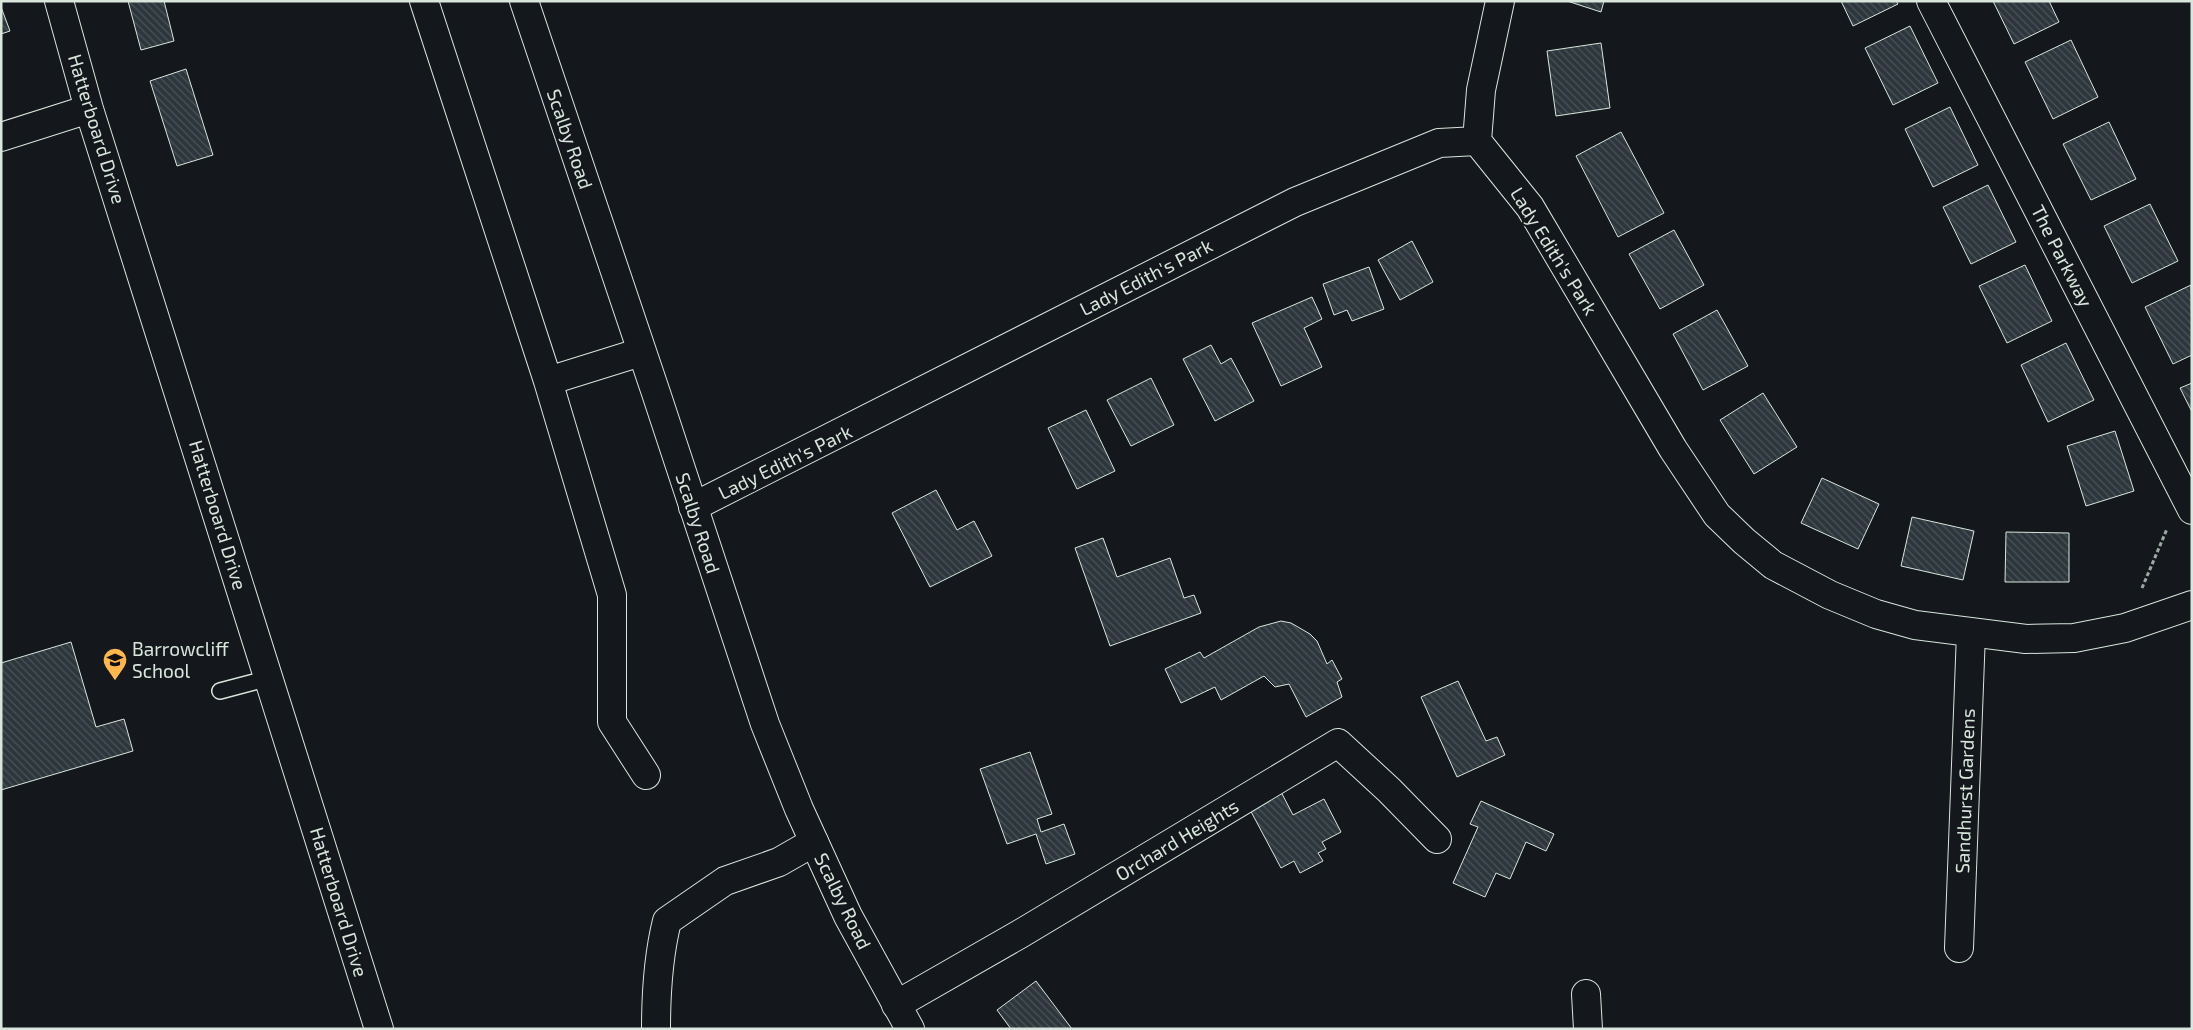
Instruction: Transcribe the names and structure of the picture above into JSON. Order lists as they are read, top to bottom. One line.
{"streets":{"main road":["Hatterboard Drive","Scalby Road","Lady Edith's Park","The Parkway","Sandhurst Gardens","Orchard Heights"]},"crossings":[["Scalby Road","Lady Edith's Park"],["Scalby Road","Orchard Heights"],["Lady Edith's Park","Sandhurst Gardens"]],"places":{"school or university":["Barrowcliff School"]}}
